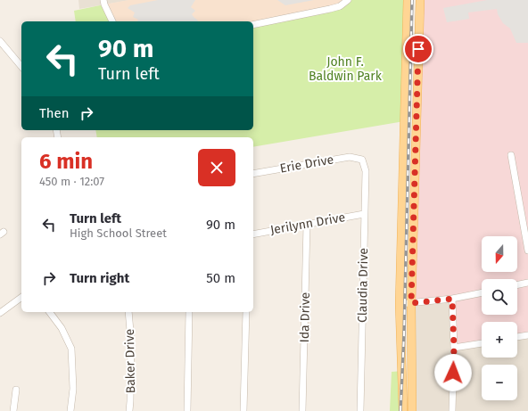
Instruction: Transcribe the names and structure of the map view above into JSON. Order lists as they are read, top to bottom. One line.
{"streets":{"street":["Erie Drive","Jerilynn Drive","Claudia Drive","Ida Drive","Baker Drive"]},"crossings":[["Erie Drive","Claudia Drive"],["Jerilynn Drive","Claudia Drive"],["Jerilynn Drive","Ida Drive"]],"parks":["John F. Baldwin Park"],"north":"bottom","page":{"turn":["90 m","Turn left"],"then":"Then","heading":["6 min","450 m · 12:07"],"list":[{"name":"Turn left","note":"High School Street","value":"90 m"},{"name":"Turn right","value":"50 m"}],"map_buttons":["+","−"]}}
